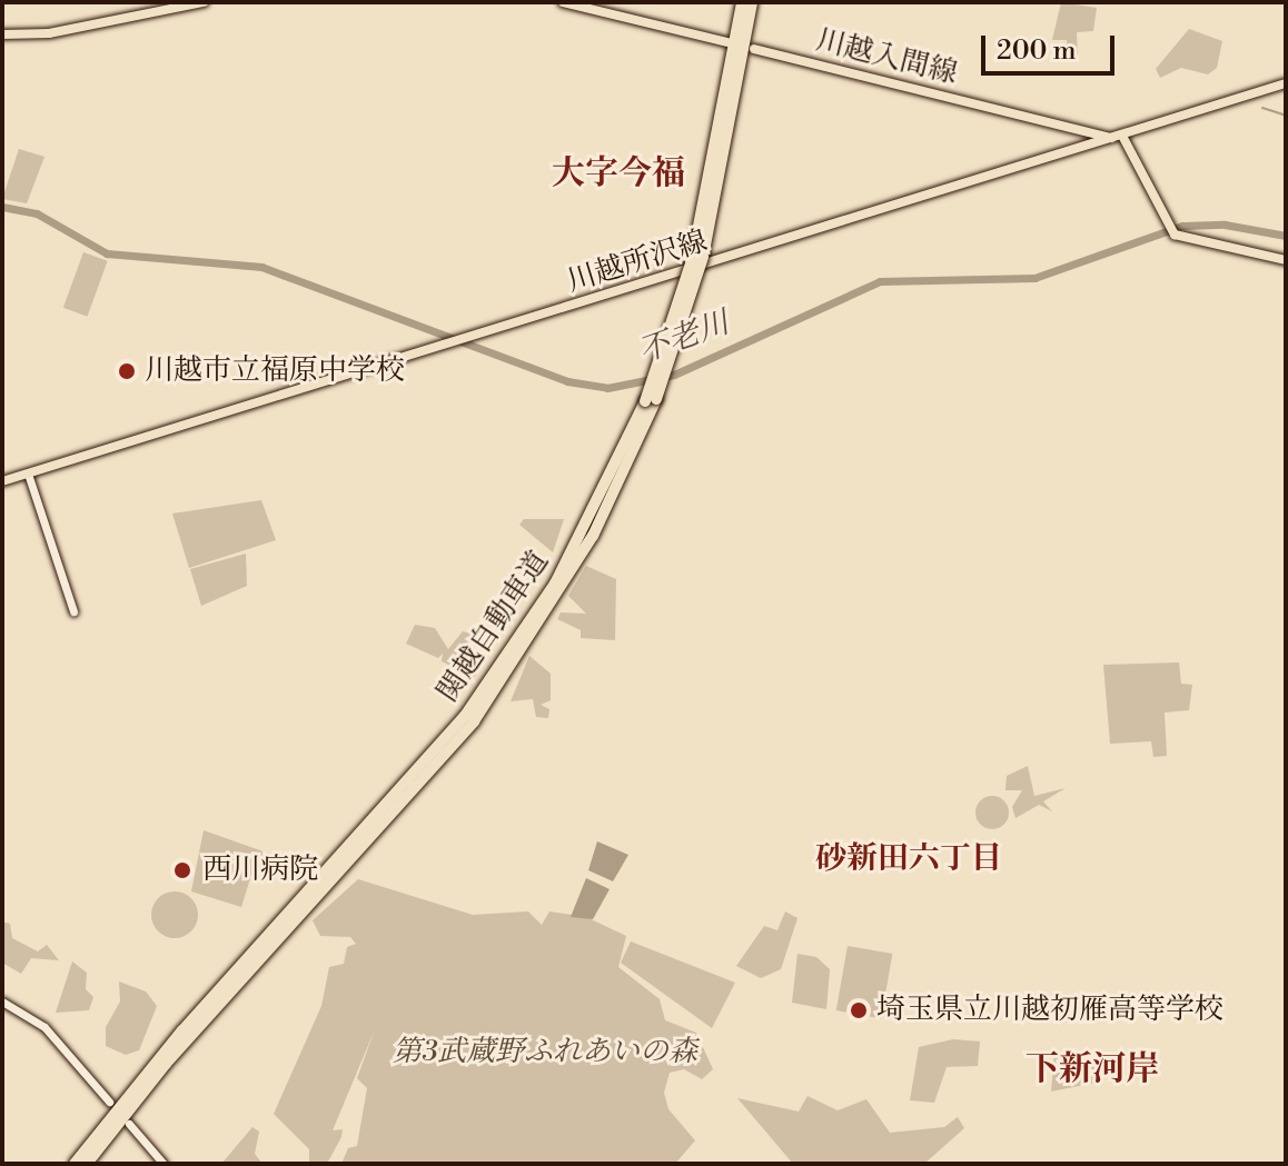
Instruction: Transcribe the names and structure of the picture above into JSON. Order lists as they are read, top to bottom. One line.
{"streets":{"highway":["関越自動車道"],"main road":["川越入間線","川越所沢線"]},"crossings":[["川越入間線","川越所沢線"]],"districts":["大字今福","砂新田六丁目","下新河岸"],"water":["不老川"],"parks":["第3武蔵野ふれあいの森"],"places":["川越市立福原中学校","西川病院","埼玉県立川越初雁高等学校"],"scale_bar":"200 m"}
